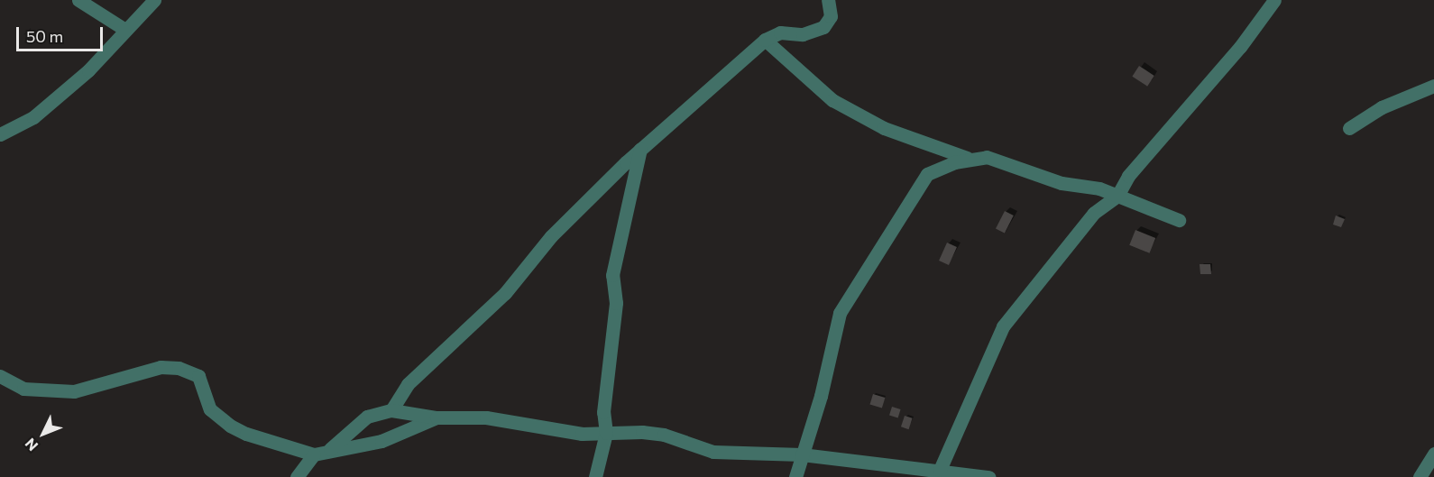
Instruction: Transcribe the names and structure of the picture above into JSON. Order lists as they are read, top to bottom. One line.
{"scale_bar":"50 m","north":"bottom left"}
